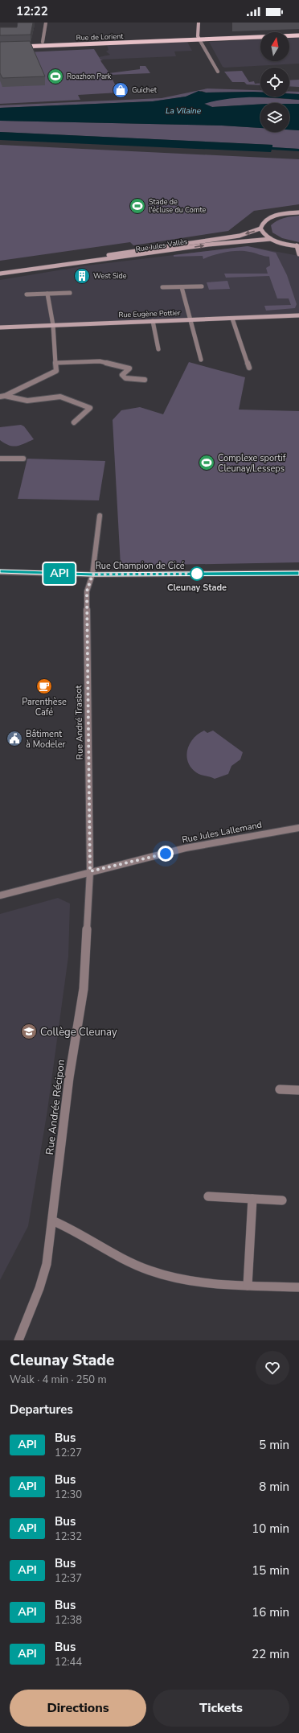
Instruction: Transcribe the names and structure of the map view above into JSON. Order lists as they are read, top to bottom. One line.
{"streets":{"main road":["Rue de Lorient","Rue Jules Vallès","Rue Eugène Pottier"],"street":["Rue Champion de Cicé","Rue André Trasbot","Rue Jules Lallemand","Rue Andrée Récipon"]},"crossings":[["Rue Champion de Cicé","Rue André Trasbot"],["Rue André Trasbot","Rue Jules Lallemand"],["Rue André Trasbot","Rue Andrée Récipon"],["Rue Jules Lallemand","Rue Andrée Récipon"]],"water":["La Vilaine"],"places":{"sports":["Roazhon Park","Stade de l'écluse du Comte","Complexe sportif Cleunay/Lesseps"],"shop":["Guichet"],"building":["West Side"],"other":["Cleunay Stade"],"cafe":["Parenthèse Café"],"public building":["Bâtiment à Modeler"],"school or university":["Collège Cleunay"]},"lines":["bus line API"],"north":"top","page":{"status":"12:22","on_map":"API","heading":[["Cleunay Stade","Walk · 4 min · 250 m"],"Departures"],"list":[{"mark":"API","name":"Bus","note":"12:27","value":"5 min"},{"mark":"API","name":"Bus","note":"12:30","value":"8 min"},{"mark":"API","name":"Bus","note":"12:32","value":"10 min"},{"mark":"API","name":"Bus","note":"12:37","value":"15 min"},{"mark":"API","name":"Bus","note":"12:38","value":"16 min"},{"mark":"API","name":"Bus","note":"12:44","value":"22 min"}],"buttons":["Directions","Tickets"]}}
